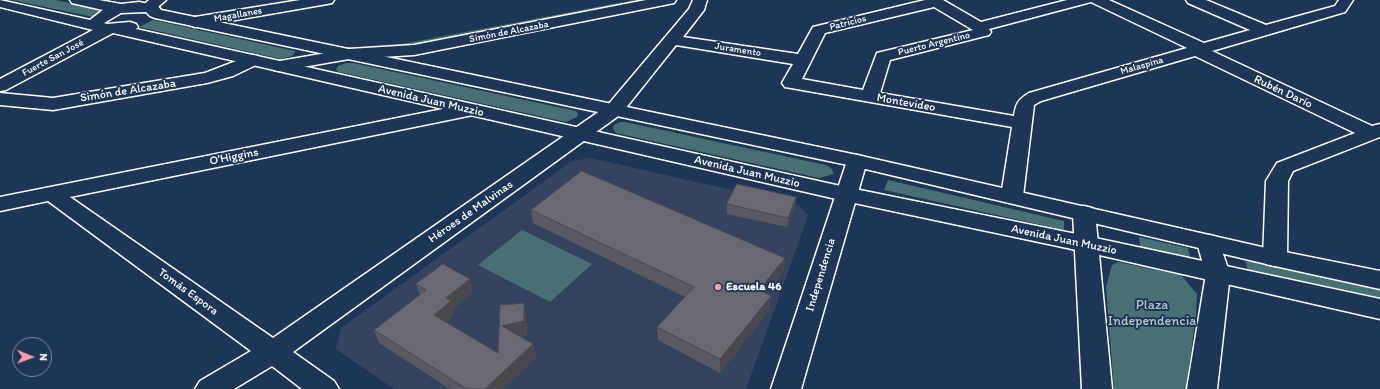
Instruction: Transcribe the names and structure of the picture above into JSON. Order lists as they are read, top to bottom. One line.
{"streets":{"street":["Magallanes","Patricios","Simón de Alcazaba","Puerto Argentino","Juramento","Fuerte San José","Malaspina","Rubén Darío","Avenida Juan Muzzio","Montevideo","O'Higgins","Héroes de Malvinas","Independencia","Tomás Espora"]},"crossings":[["Patricios","Juramento"],["Patricios","Montevideo"],["Simón de Alcazaba","Avenida Juan Muzzio"],["Puerto Argentino","Montevideo"],["Juramento","Héroes de Malvinas"],["Fuerte San José","Avenida Juan Muzzio"],["Malaspina","Rubén Darío"],["Malaspina","Montevideo"],["Avenida Juan Muzzio","O'Higgins"],["Avenida Juan Muzzio","Héroes de Malvinas"],["Avenida Juan Muzzio","Independencia"],["O'Higgins","Tomás Espora"],["Héroes de Malvinas","Tomás Espora"]],"parks":["Plaza Independencia"],"places":["Escuela 46"],"north":"right"}
